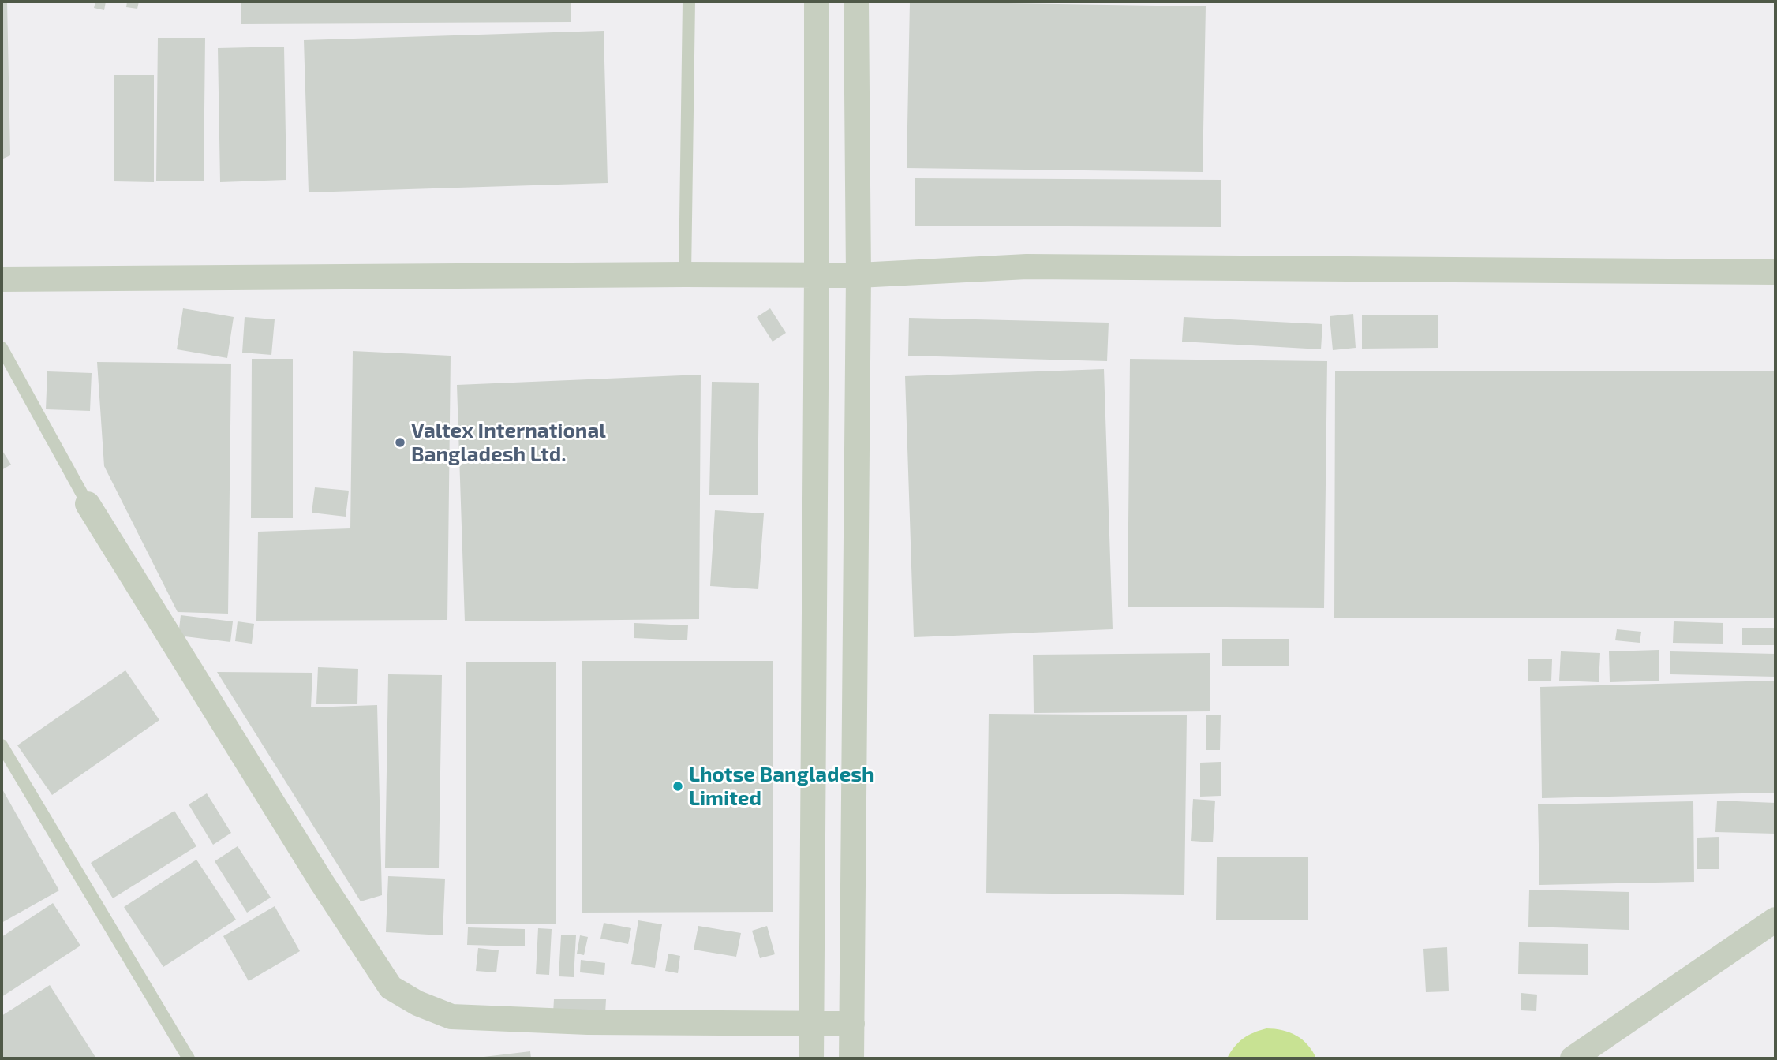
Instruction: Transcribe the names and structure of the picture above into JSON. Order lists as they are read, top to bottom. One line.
{"places":["Valtex International Bangladesh Ltd.","Lhotse Bangladesh Limited"]}
